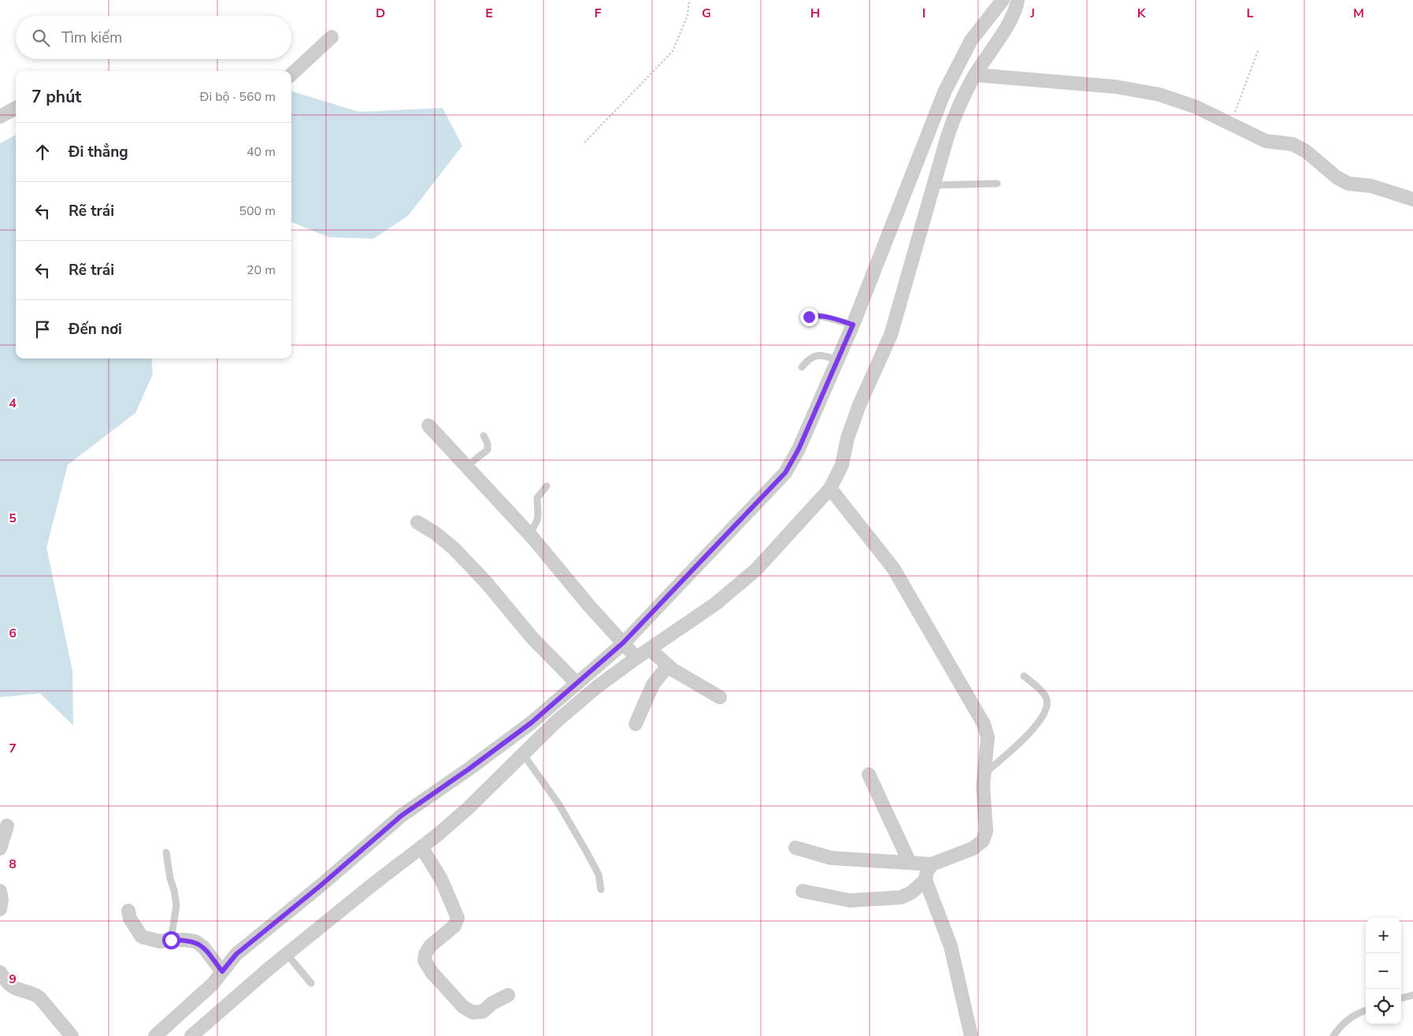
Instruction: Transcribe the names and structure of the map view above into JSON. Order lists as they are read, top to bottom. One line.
{"page":{"search":"Tìm kiếm","heading":["7 phút","Đi bộ · 560 m"],"list":[["Đi thẳng","40 m"],["Rẽ trái","500 m"],["Rẽ trái","20 m"],"Đến nơi"],"map_buttons":["+","−"]},"grid":{"columns":["D","E","F","G","H","I","J","K","L","M"],"rows":["4","5","6","7","8","9"]}}
